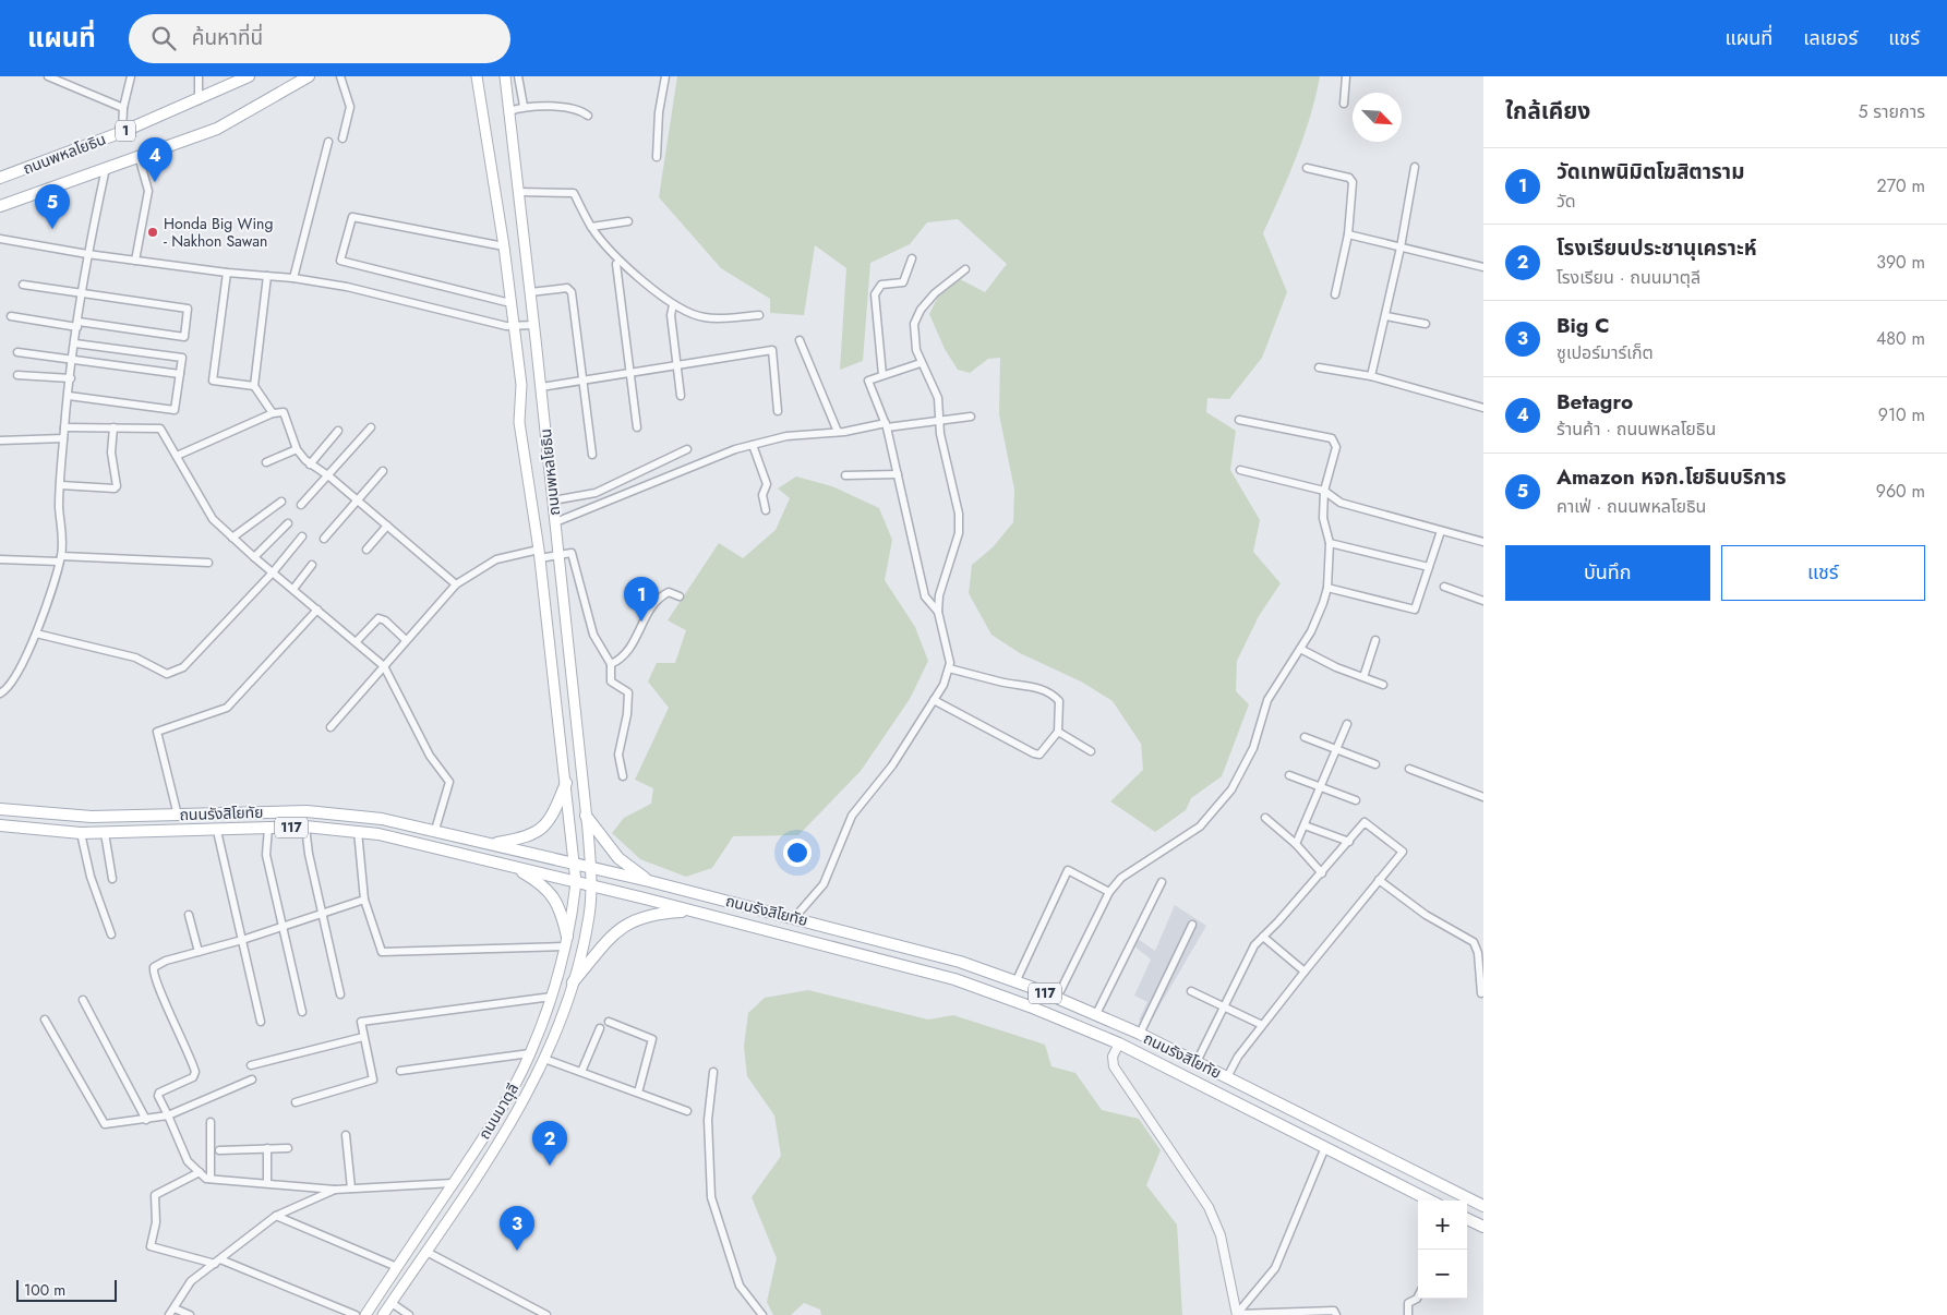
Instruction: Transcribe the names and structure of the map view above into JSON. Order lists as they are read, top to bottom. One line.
{"streets":{"main road":["1","ถนนพหลโยธิน","ถนนรังสิโยทัย","117","ถนนมาตุลี"]},"crossings":[["ถนนพหลโยธิน","ถนนรังสิโยทัย"],["ถนนพหลโยธิน","ถนนมาตุลี"],["ถนนรังสิโยทัย","ถนนมาตุลี"]],"places":["Honda Big Wing - Nakhon Sawan"],"scale_bar":"100 m","north":"bottom right","page":{"header":"แผนที่","search":"ค้นหาที่นี่","nav":["แผนที่","เลเยอร์","แชร์"],"heading":["ใกล้เคียง","5 รายการ"],"pins":["4","5","1","2","3"],"list":[{"mark":"1","name":"วัดเทพนิมิตโฆสิตาราม","note":"วัด","value":"270 m"},{"mark":"2","name":"โรงเรียนประชานุเคราะห์","note":"โรงเรียน · ถนนมาตุลี","value":"390 m"},{"mark":"3","name":"Big C","note":"ซูเปอร์มาร์เก็ต","value":"480 m"},{"mark":"4","name":"Betagro","note":"ร้านค้า · ถนนพหลโยธิน","value":"910 m"},{"mark":"5","name":"Amazon หจก.โยธินบริการ","note":"คาเฟ่ · ถนนพหลโยธิน","value":"960 m"}],"buttons":["บันทึก","แชร์"],"map_buttons":["+","−"],"scale":"100 m"}}
